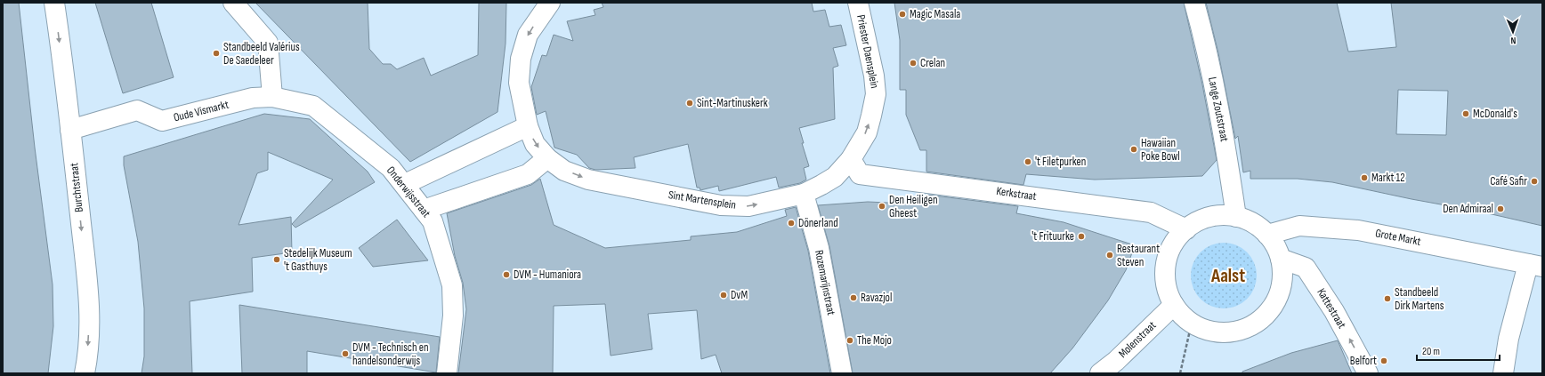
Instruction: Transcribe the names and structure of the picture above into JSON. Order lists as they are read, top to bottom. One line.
{"streets":{"street":["Priester Daensplein","Lange Zoutstraat","Oude Vismarkt","Burchtstraat","Onderwijsstraat","Kerkstraat","Sint Martensplein","Grote Markt","Rozemarijnstraat","Kattestraat","Molenstraat"]},"crossings":[["Priester Daensplein","Kerkstraat"],["Priester Daensplein","Sint Martensplein"],["Lange Zoutstraat","Kerkstraat"],["Lange Zoutstraat","Grote Markt"],["Lange Zoutstraat","Kattestraat"],["Lange Zoutstraat","Molenstraat"],["Oude Vismarkt","Burchtstraat"],["Oude Vismarkt","Onderwijsstraat"],["Kerkstraat","Sint Martensplein"],["Kerkstraat","Grote Markt"],["Kerkstraat","Kattestraat"],["Kerkstraat","Molenstraat"],["Sint Martensplein","Rozemarijnstraat"],["Grote Markt","Kattestraat"],["Grote Markt","Molenstraat"],["Kattestraat","Molenstraat"]],"one_way":["Priester Daensplein","Burchtstraat","Kattestraat"],"districts":["Aalst"],"places":["Magic Masala","Standbeeld Valérius De Saedeleer","Crelan","Sint-Martinuskerk","McDonald's","Hawaiian Poke Bowl","'t Filetpurken","Markt 12","Café Safir","Den Heiligen Gheest","Den Admiraal","Dönerland","'t Frituurke","Restaurant Steven","Stedelijk Museum 't Gasthuys","DVM - Humaniora","DvM","Ravazjol","Standbeeld Dirk Martens","The Mojo","DVM - Technisch en handelsonderwijs","Belfort"],"scale_bar":"20 m","north":"bottom"}
